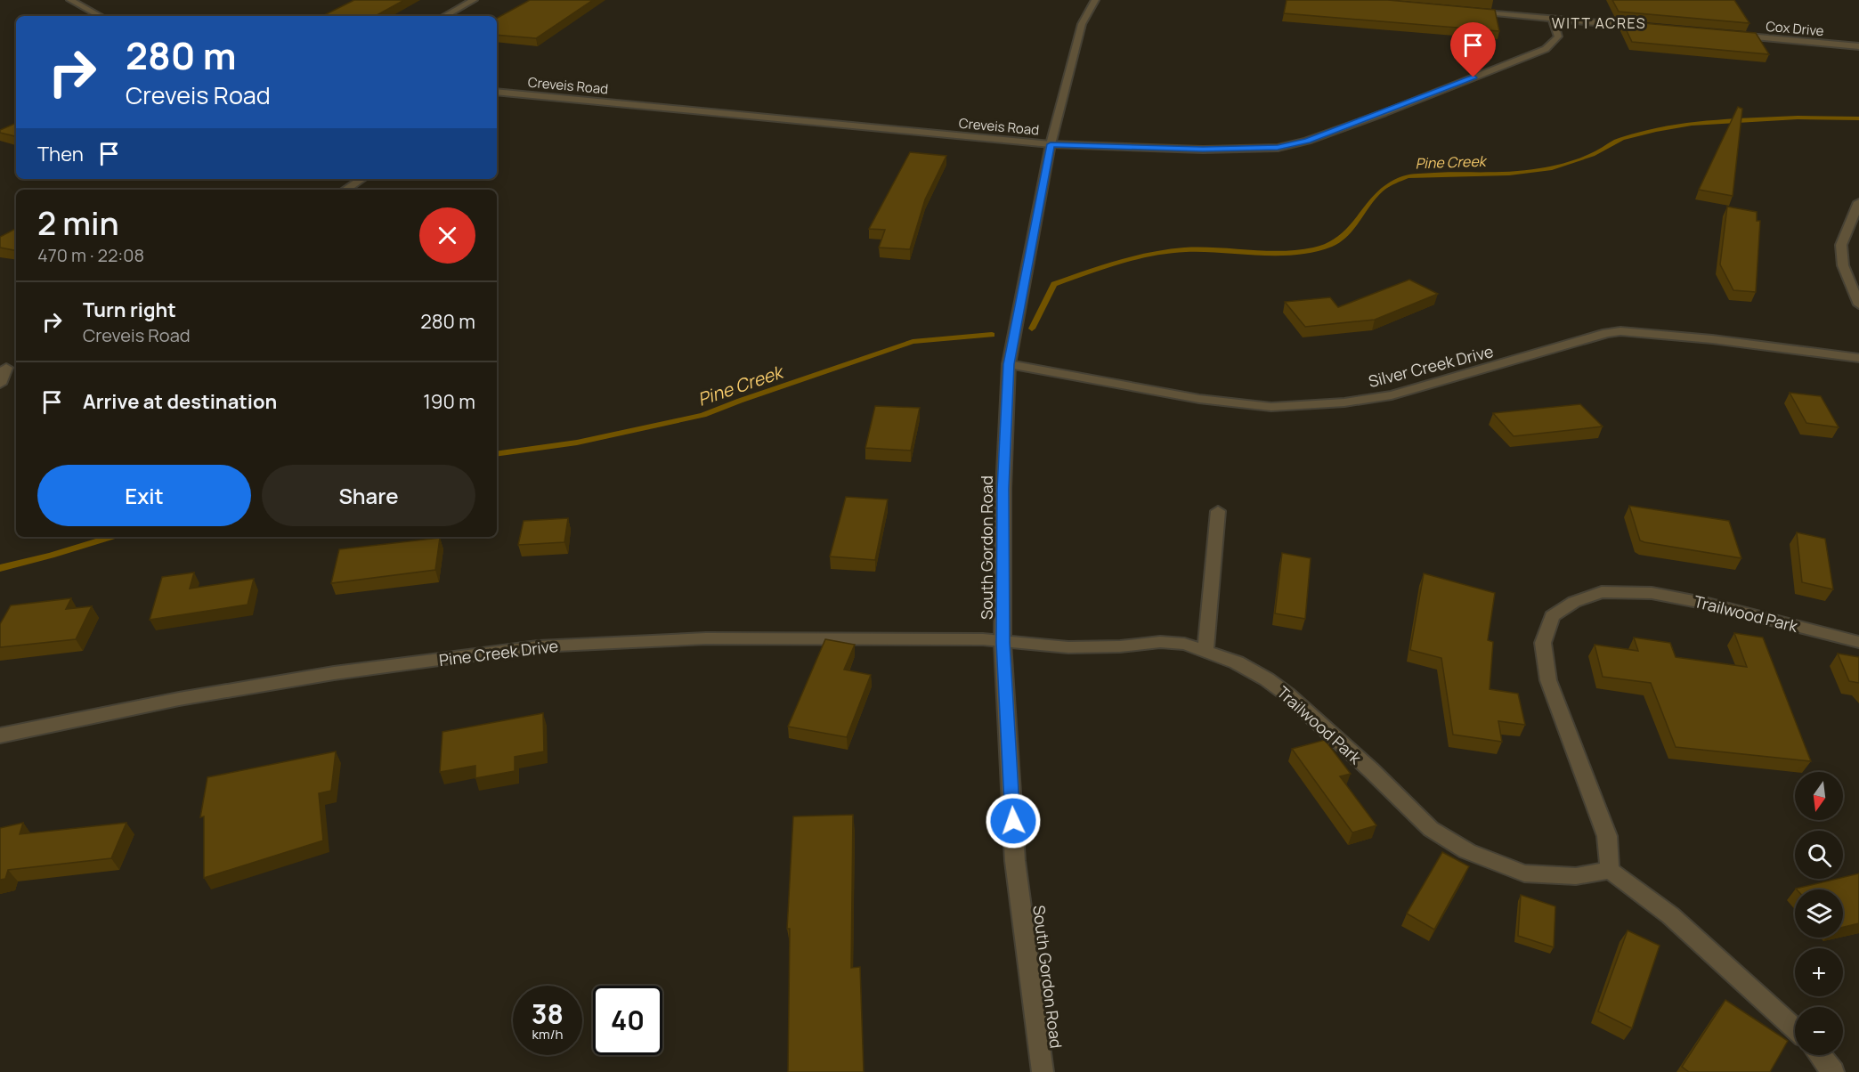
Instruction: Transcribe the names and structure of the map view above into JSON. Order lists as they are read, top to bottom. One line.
{"streets":{"street":["Cox Drive","Creveis Road","Silver Creek Drive","South Gordon Road","Trailwood Park","Pine Creek Drive"]},"crossings":[["Creveis Road","South Gordon Road"],["Silver Creek Drive","South Gordon Road"],["South Gordon Road","Trailwood Park"],["South Gordon Road","Pine Creek Drive"],["Trailwood Park","Pine Creek Drive"]],"districts":["WITT ACRES"],"water":["Pine Creek"],"north":"bottom","page":{"turn":["280 m","Creveis Road"],"then":"Then","heading":["2 min","470 m · 22:08"],"list":[{"name":"Turn right","note":"Creveis Road","value":"280 m"},{"name":"Arrive at destination","value":"190 m"}],"buttons":["Exit","Share"],"map_buttons":["+","−"],"speed":"38 km/h","limit":"40"}}
